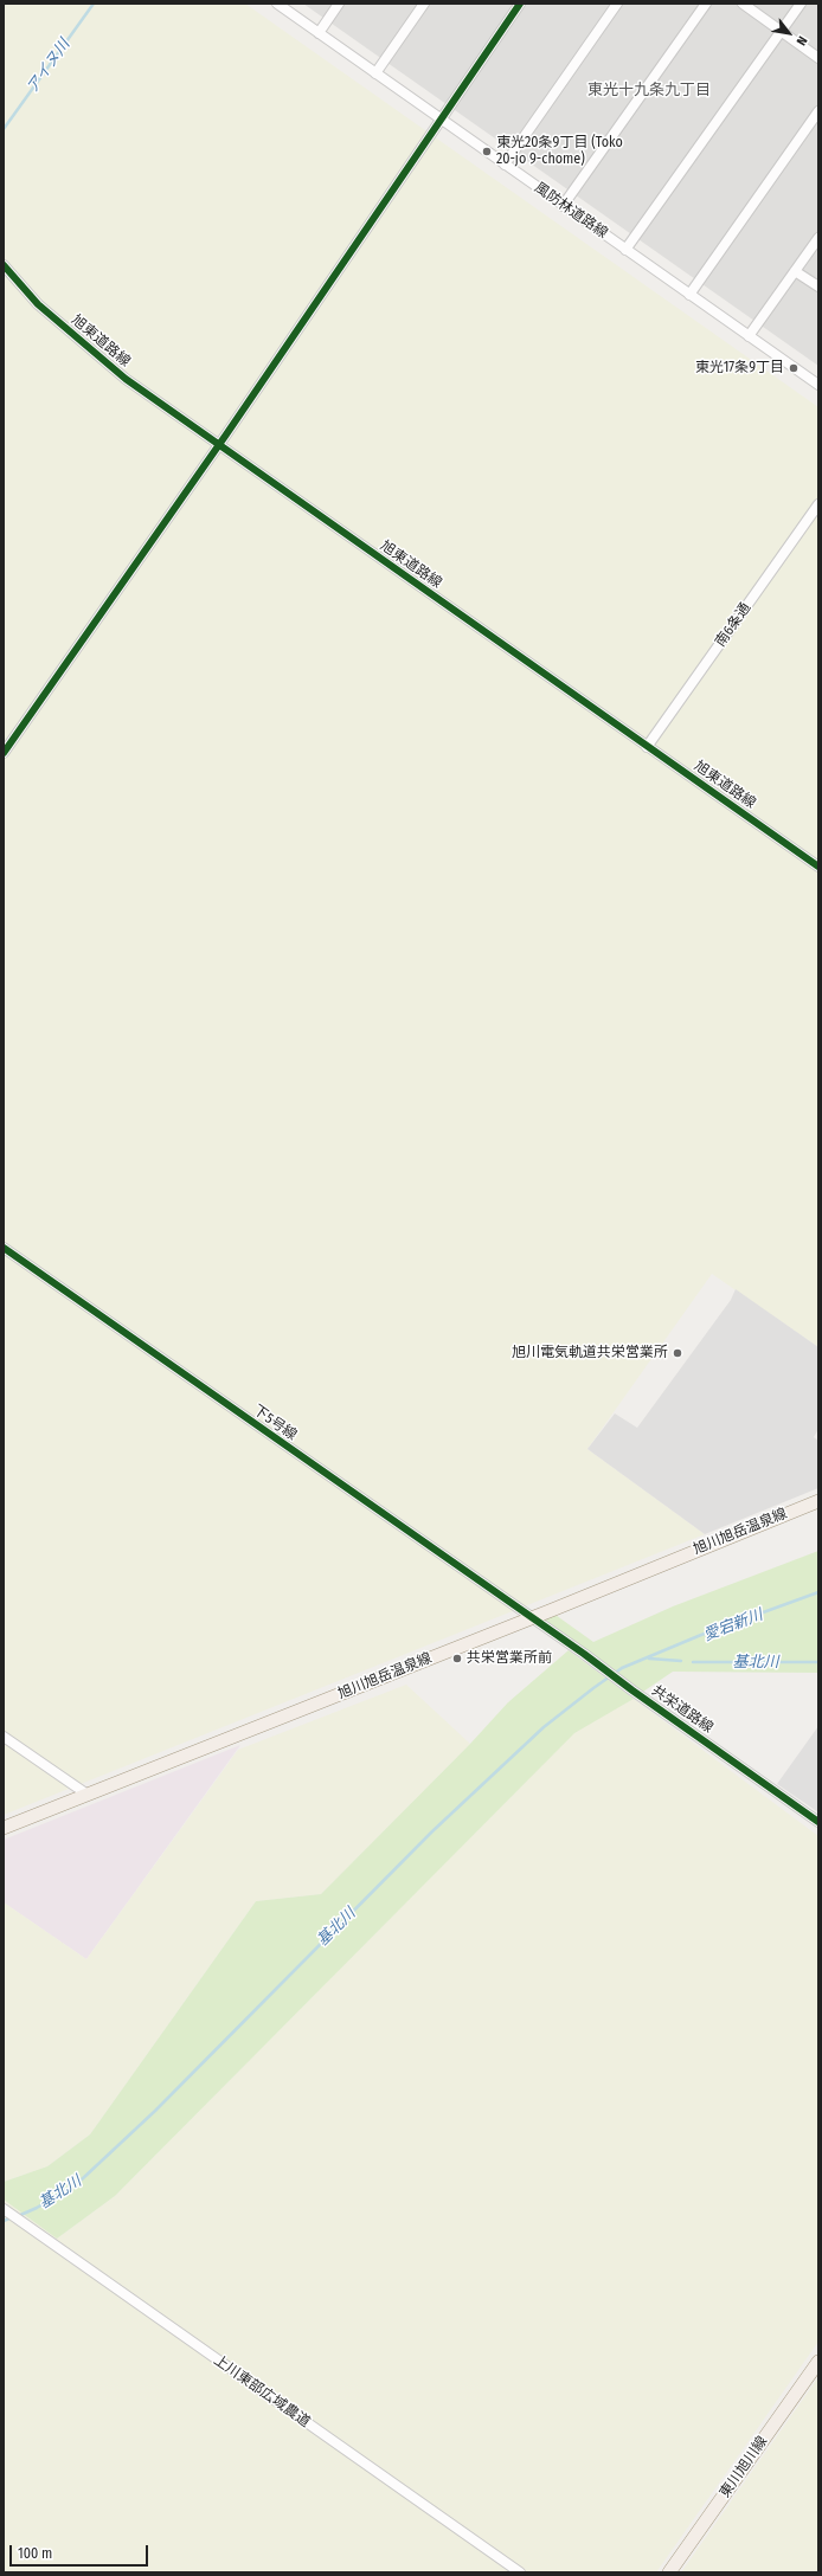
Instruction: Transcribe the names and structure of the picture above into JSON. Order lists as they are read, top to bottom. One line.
{"streets":{"main road":["旭川旭岳温泉線","東川旭川線"],"street":["風防林道路線","旭東道路線","南6条通","下5号線","共栄道路線","上川東部広域農道"]},"crossings":[["旭東道路線","南6条通"],["下5号線","旭川旭岳温泉線"],["下5号線","共栄道路線"],["旭川旭岳温泉線","共栄道路線"]],"districts":["東光十九条九丁目"],"water":["アイヌ川","愛宕新川","基北川"],"places":["東光20条9丁目 (Toko 20-jo 9-chome)","東光17条9丁目","旭川電気軌道共栄営業所","共栄営業所前"],"scale_bar":"100 m","north":"bottom right"}
